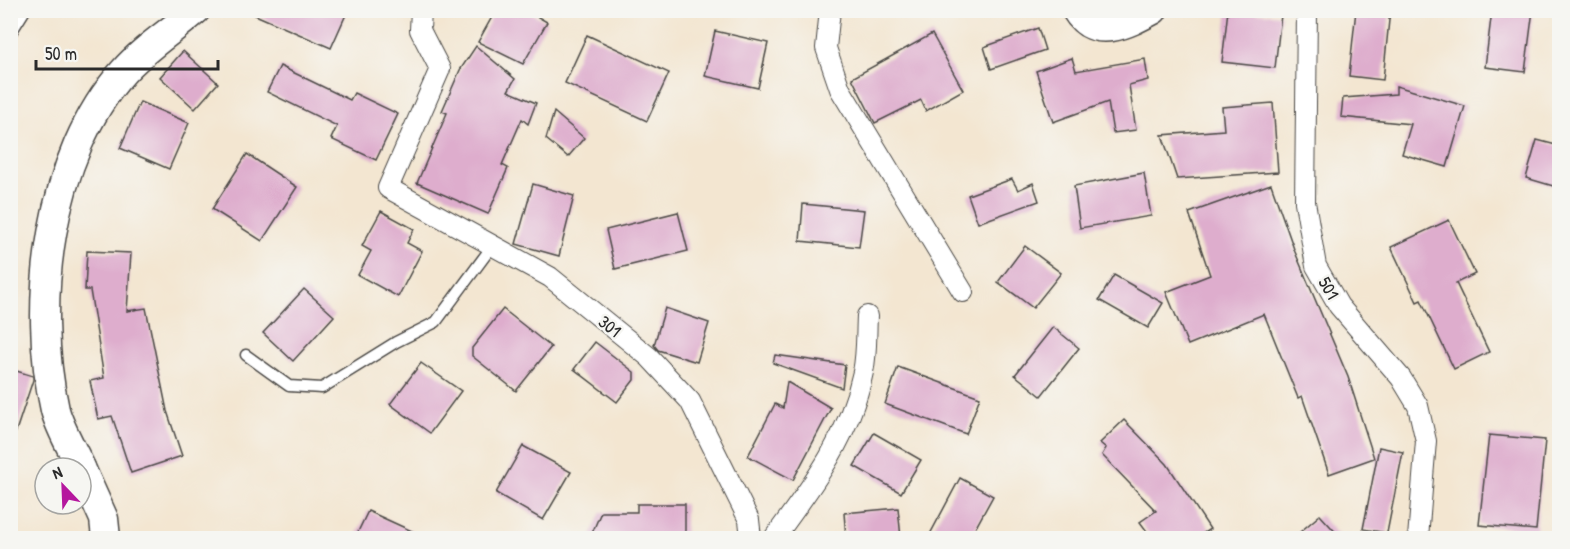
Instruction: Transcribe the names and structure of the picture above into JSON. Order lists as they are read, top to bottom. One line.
{"streets":{"street":["501","301"]},"scale_bar":"50 m","north":"top left"}
